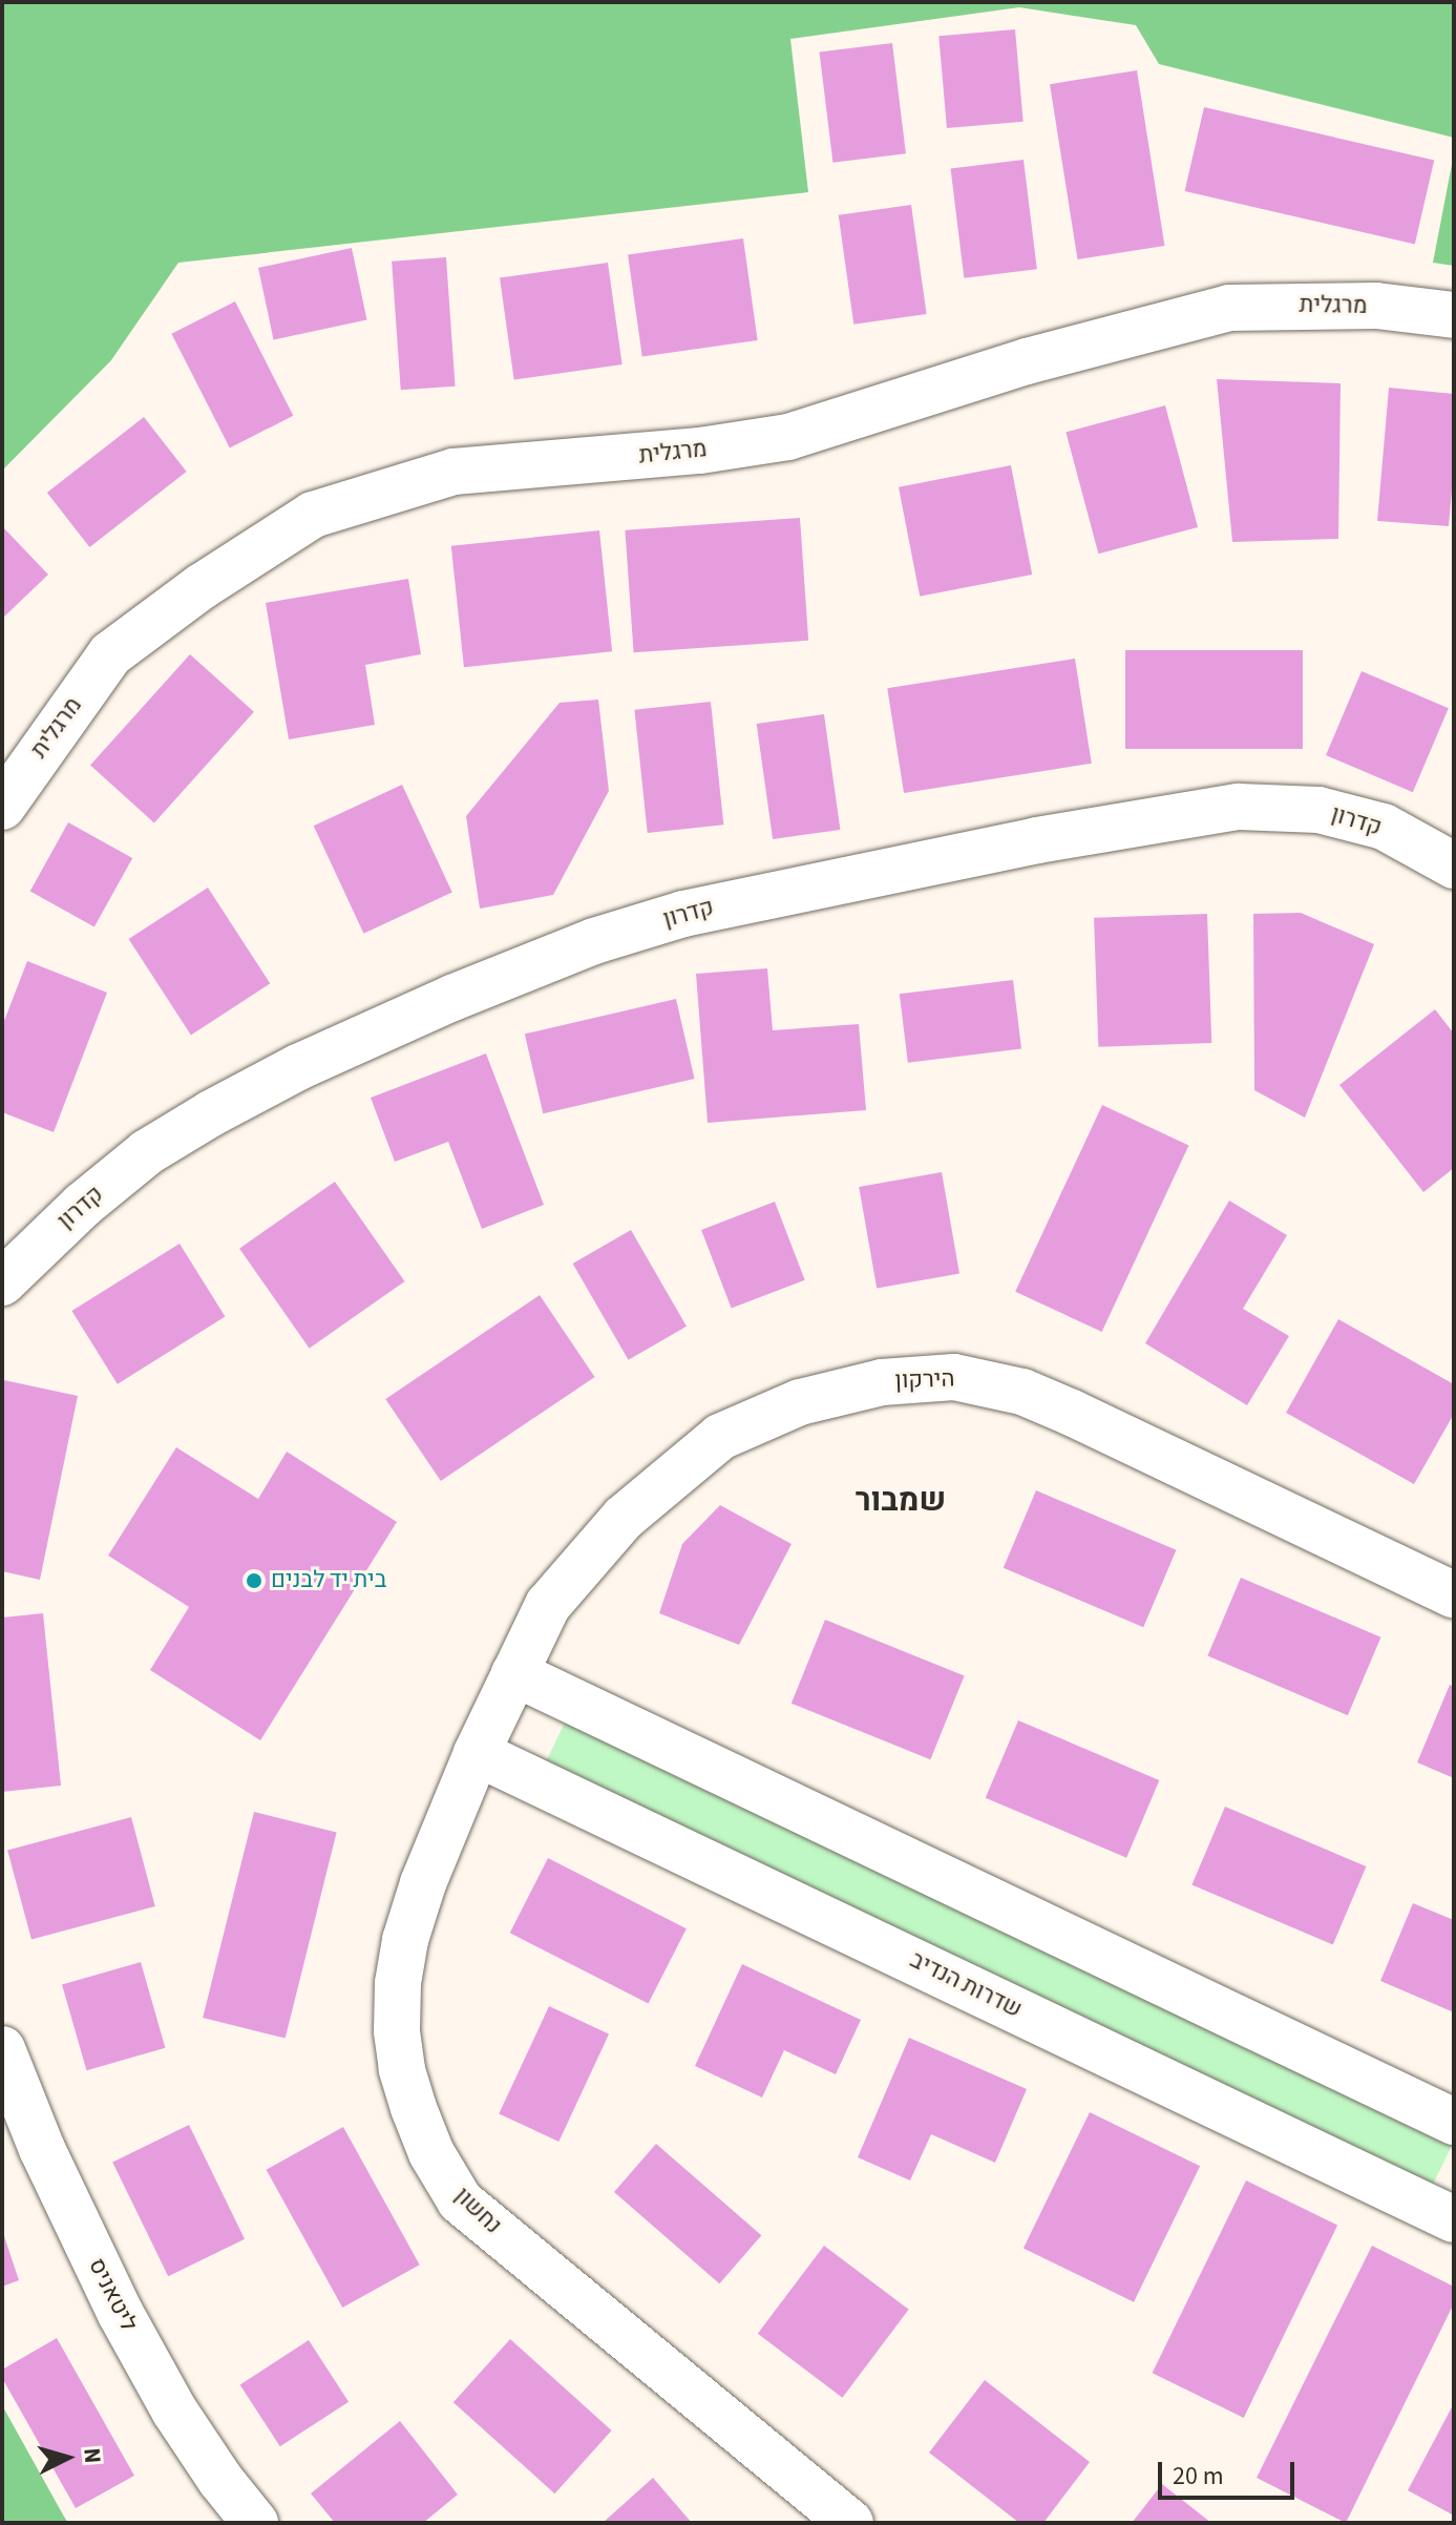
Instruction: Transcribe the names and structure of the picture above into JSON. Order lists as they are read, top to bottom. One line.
{"streets":{"street":["מרגלית","קדרון","הירקון","שדרות הנדיב","נחשון","ליטאניס"]},"crossings":[["הירקון","שדרות הנדיב"],["הירקון","נחשון"],["שדרות הנדיב","נחשון"]],"districts":["שמבור"],"places":["בית יד לבנים"],"scale_bar":"20 m","north":"right"}
